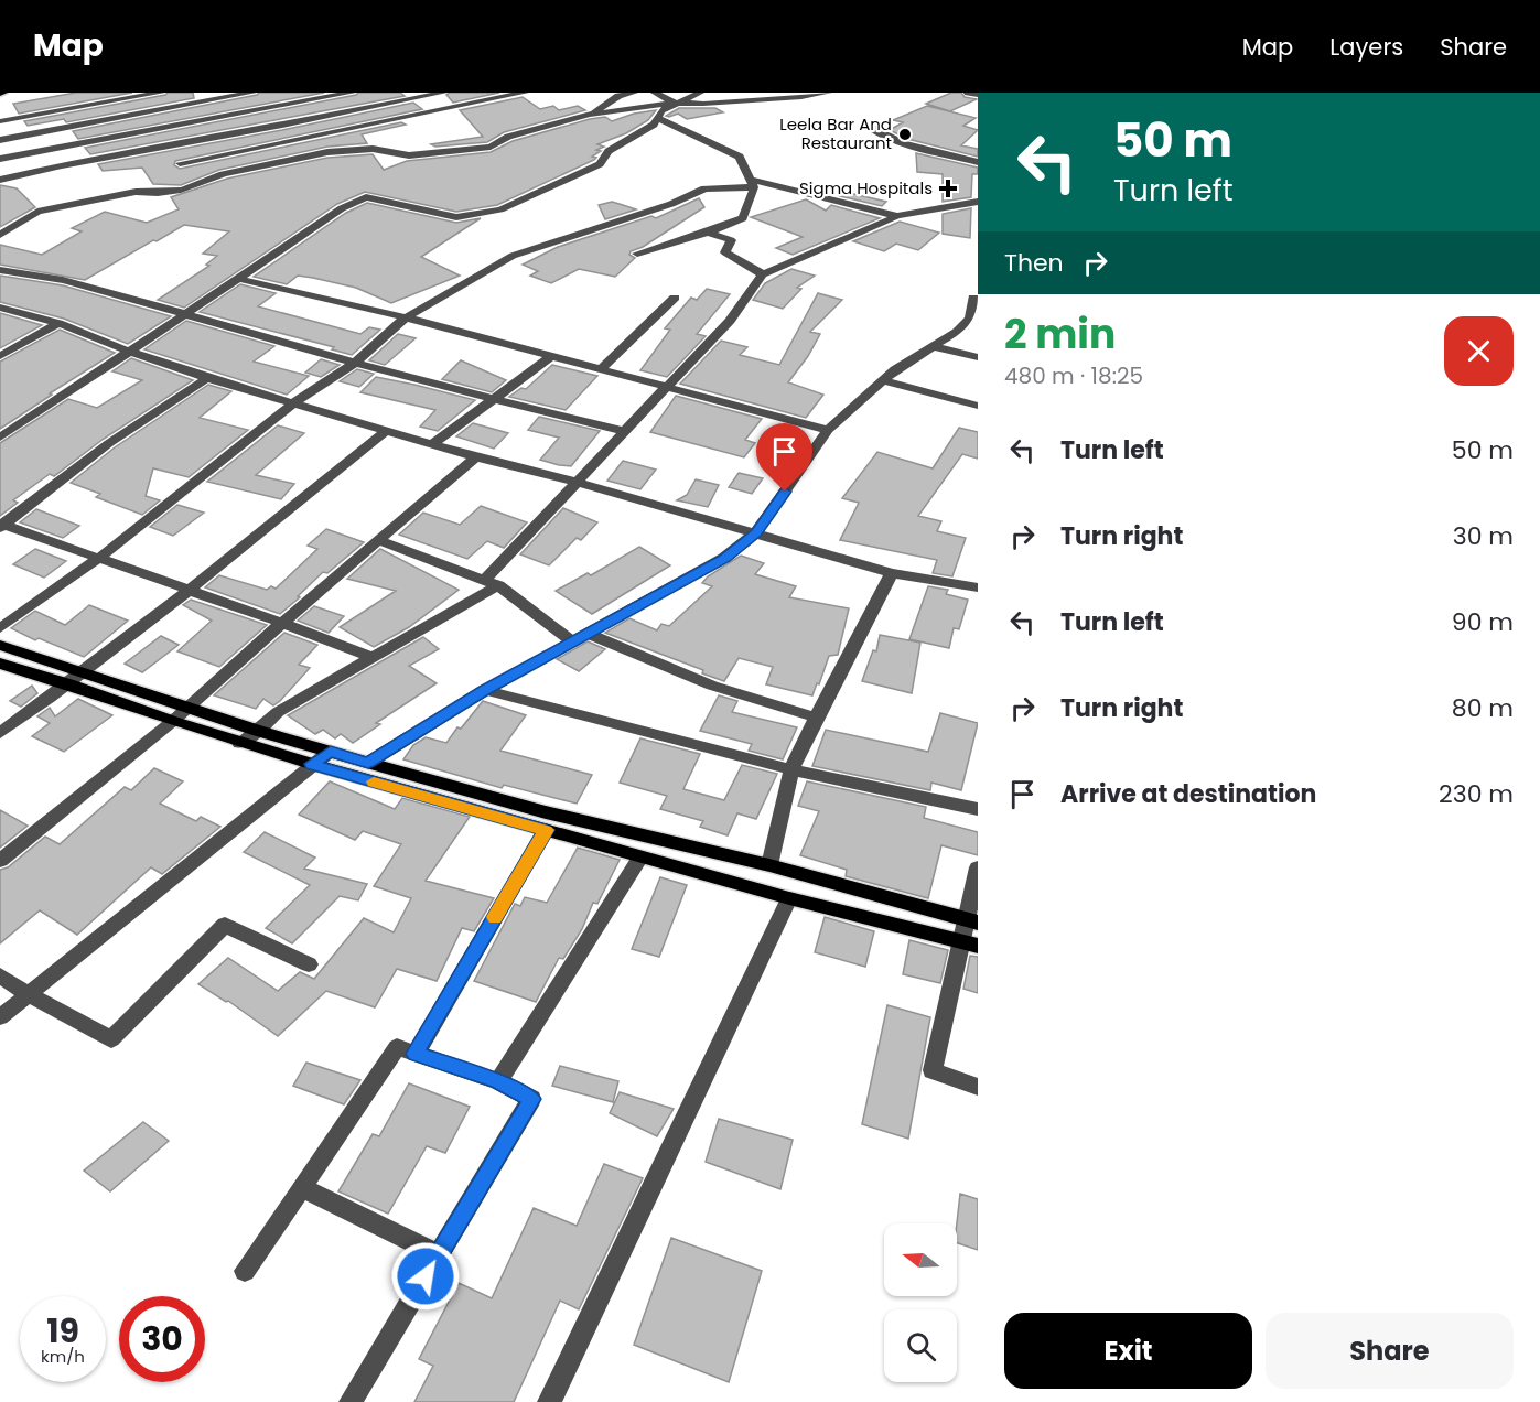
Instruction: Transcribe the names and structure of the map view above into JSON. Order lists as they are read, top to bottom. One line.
{"places":{"other":["Leela Bar And Restaurant"],"health":["Sigma Hospitals"]},"north":"left","page":{"header":"Map","nav":["Map","Layers","Share"],"turn":["50 m","Turn left"],"then":"Then","heading":["2 min","480 m · 18:25"],"list":[{"name":"Turn left","value":"50 m"},{"name":"Turn right","value":"30 m"},{"name":"Turn left","value":"90 m"},{"name":"Turn right","value":"80 m"},{"name":"Arrive at destination","value":"230 m"}],"speed":"19 km/h","limit":"30","buttons":["Exit","Share"]}}
